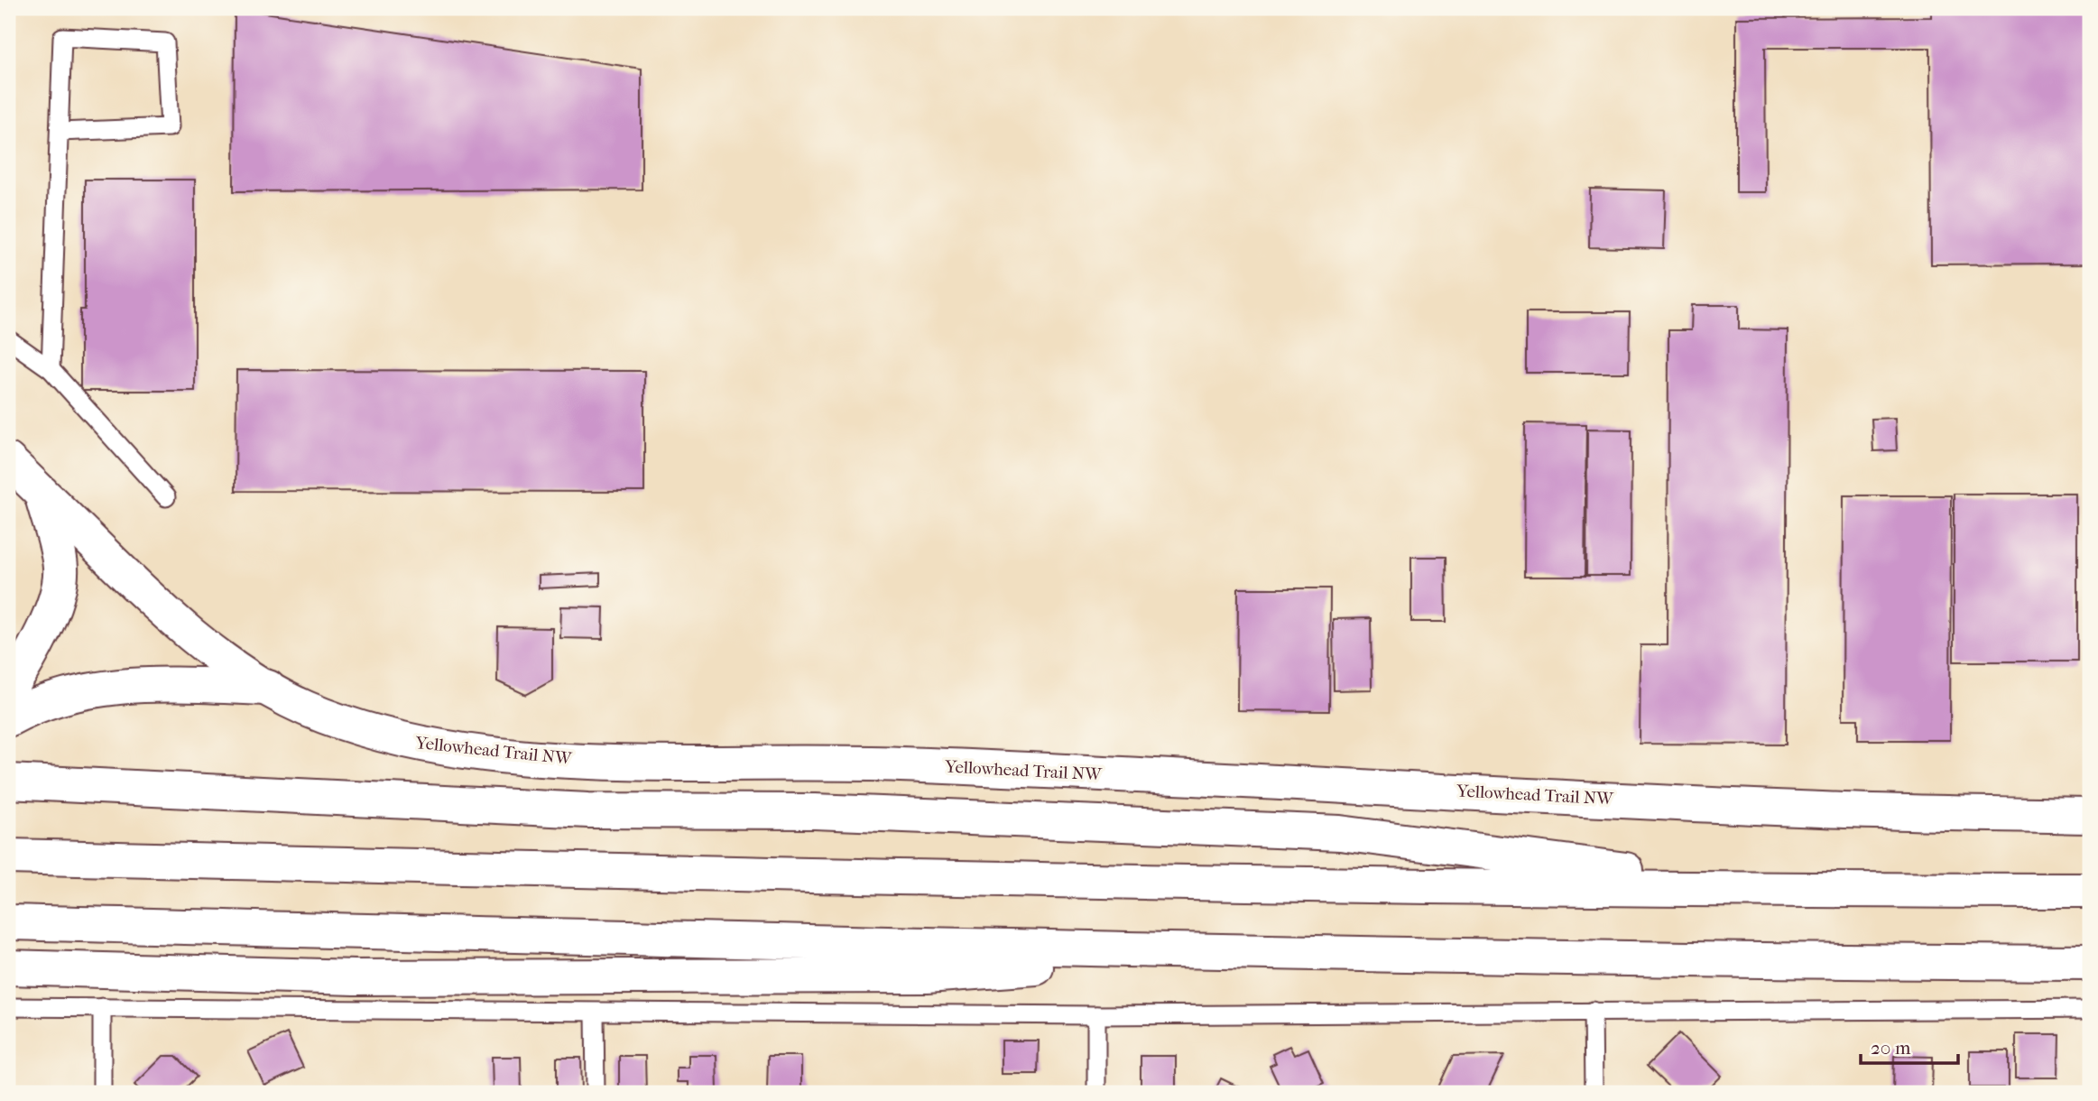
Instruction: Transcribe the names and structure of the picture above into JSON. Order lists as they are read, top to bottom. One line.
{"streets":{"main road":["Yellowhead Trail NW"]},"scale_bar":"20 m"}
